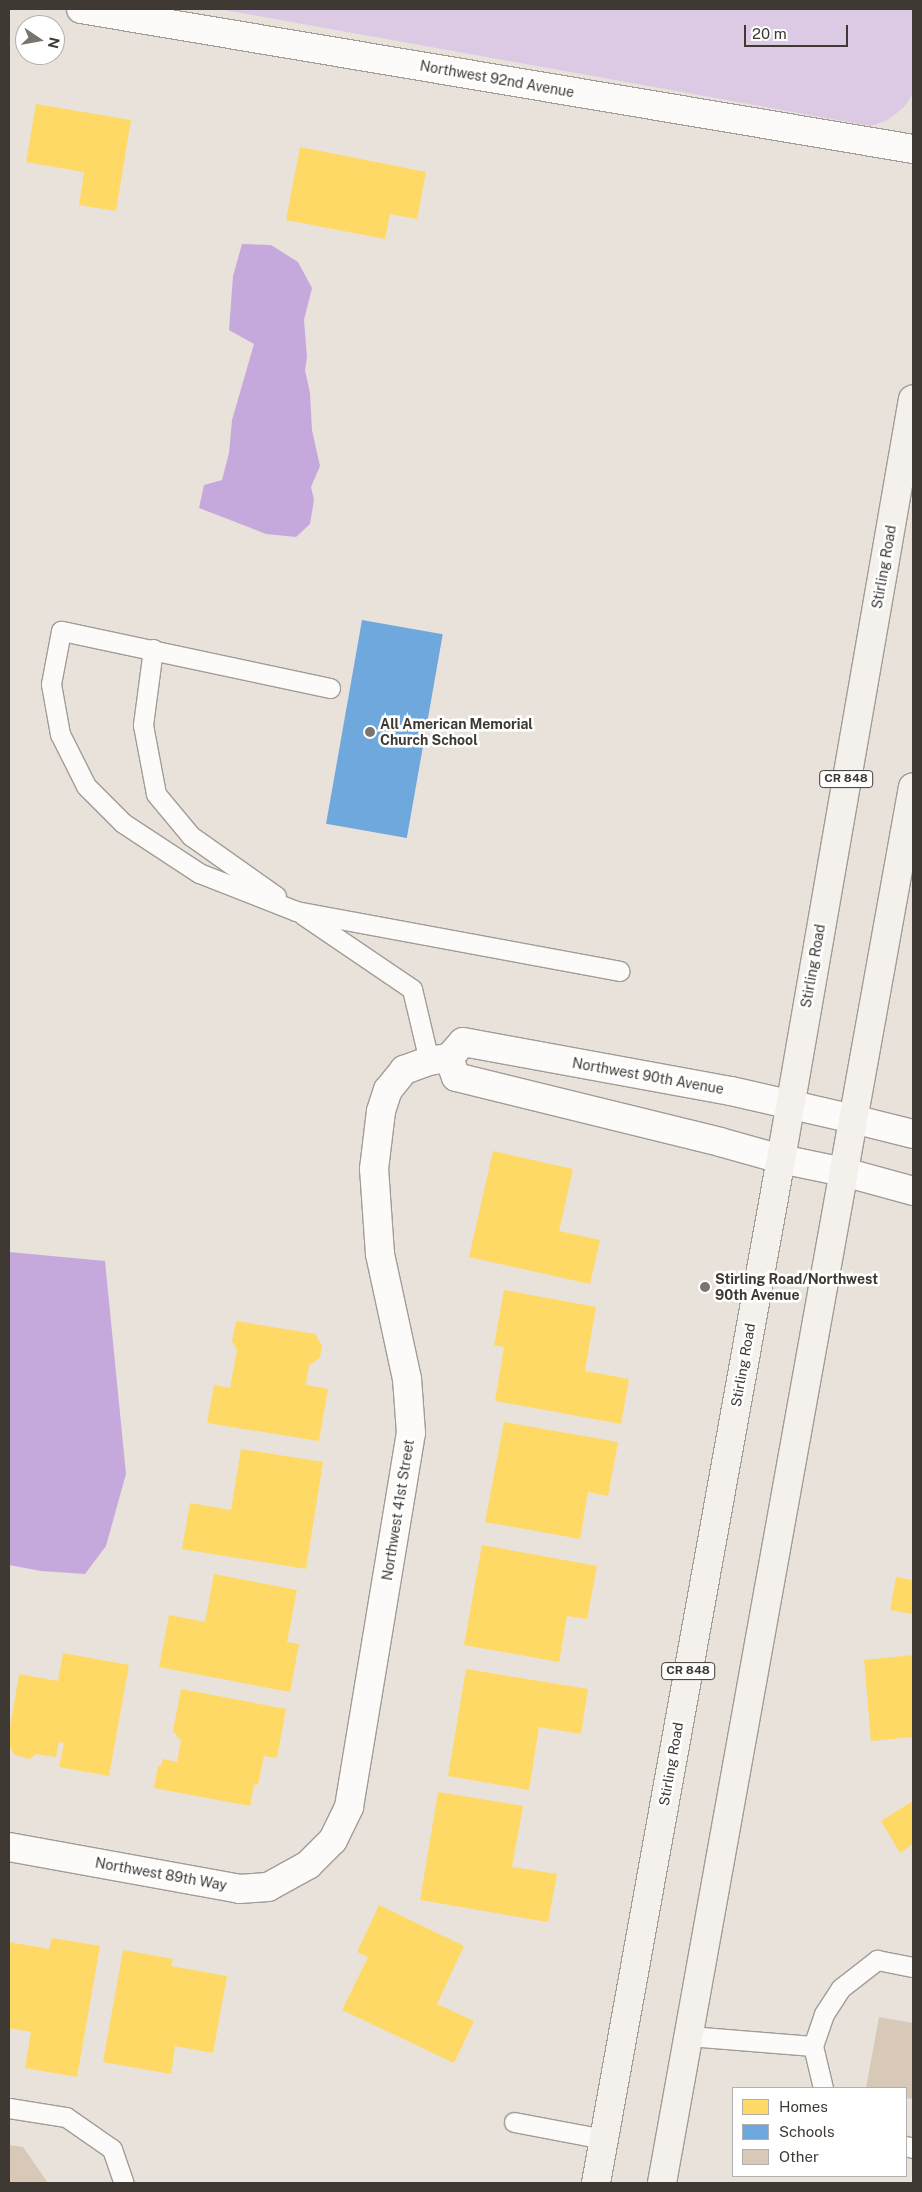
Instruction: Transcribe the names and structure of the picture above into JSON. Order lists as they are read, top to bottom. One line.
{"streets":{"main road":["Stirling Road","CR 848"],"street":["Northwest 92nd Avenue","Northwest 90th Avenue","Northwest 41st Street","Northwest 89th Way"]},"crossings":[["Stirling Road","Northwest 90th Avenue"],["Northwest 90th Avenue","Northwest 41st Street"],["Northwest 41st Street","Northwest 89th Way"]],"places":["All American Memorial Church School","Stirling Road/Northwest 90th Avenue"],"legend":["Homes","Schools","Other"],"scale_bar":"20 m","north":"right"}
